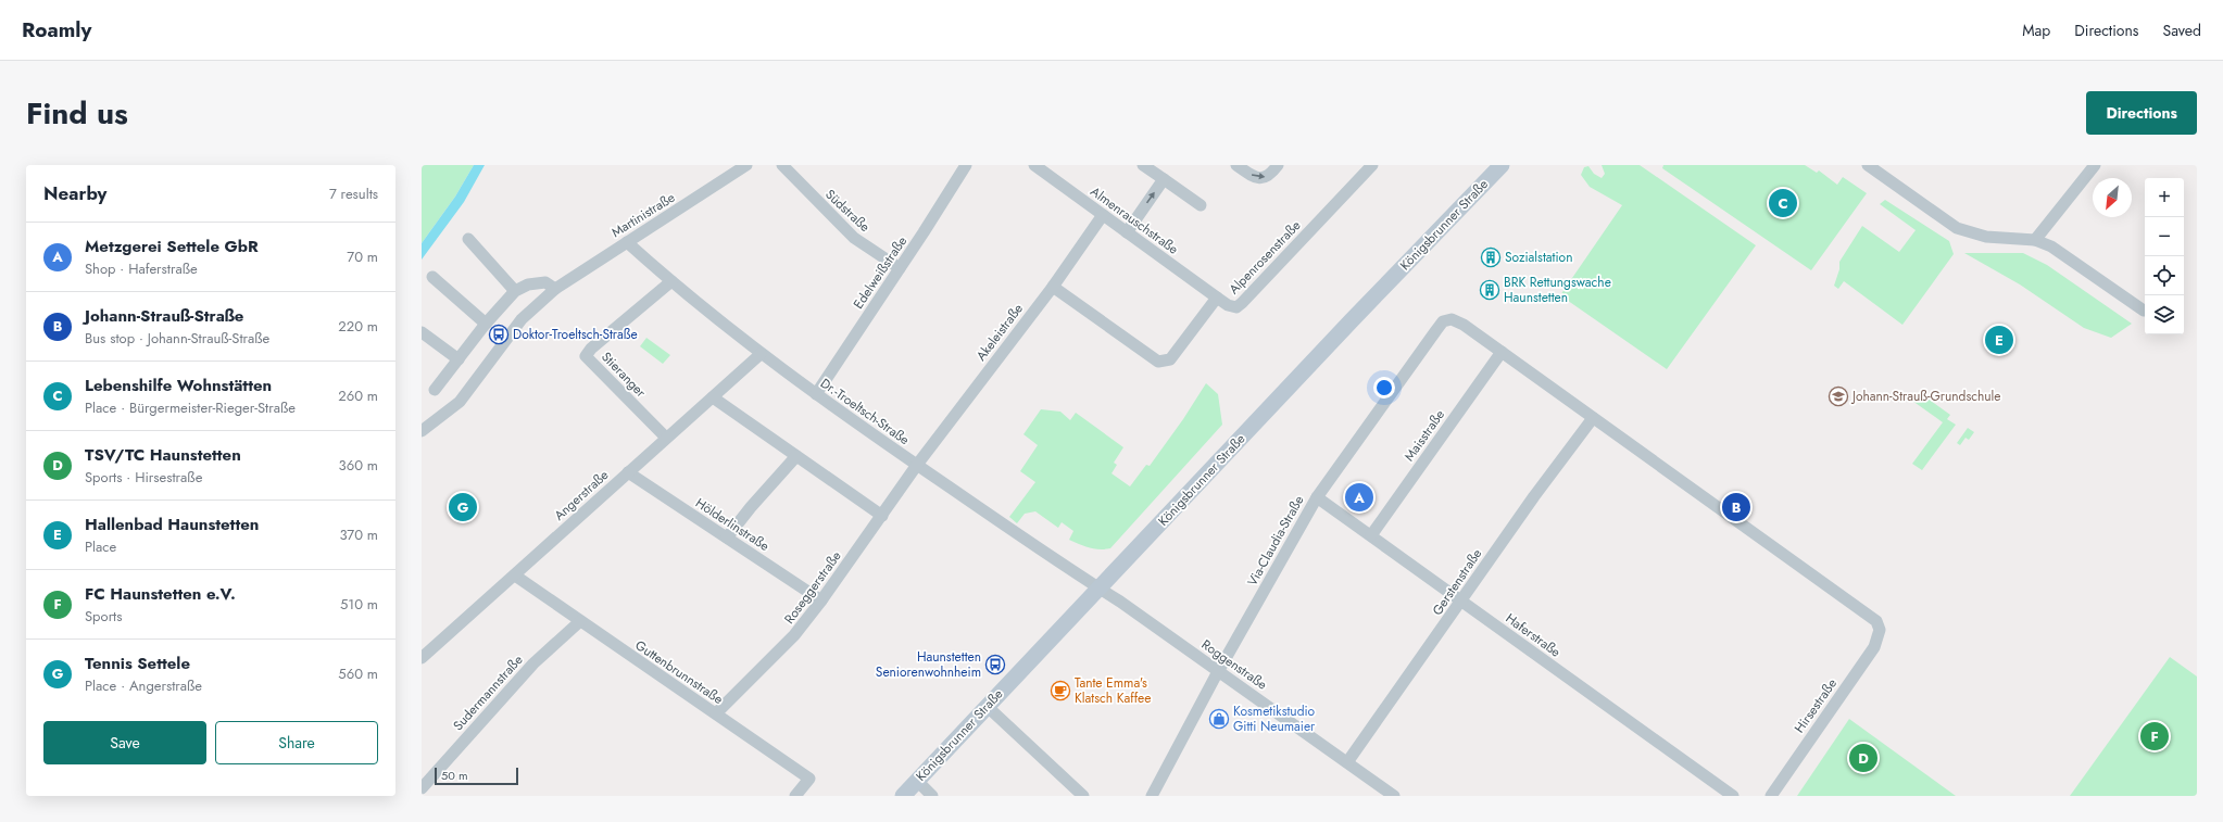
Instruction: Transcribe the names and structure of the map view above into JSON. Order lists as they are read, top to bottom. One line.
{"streets":{"main road":["Königsbrunner Straße"],"street":["Südstraße","Martinistraße","Almenrauschstraße","Alpenrosenstraße","Edelweißstraße","Akeleistraße","Stieranger","Dr.-Troeltsch-Straße","Maisstraße","Angerstraße","Hölderlinstraße","Via-Claudia-Straße","Gerstenstraße","Roseggerstraße","Haferstraße","Roggenstraße","Guttenbrunnstraße","Sudermannstraße","Hirsestraße"]},"crossings":[["Südstraße","Edelweißstraße"],["Martinistraße","Dr.-Troeltsch-Straße"],["Almenrauschstraße","Alpenrosenstraße"],["Almenrauschstraße","Akeleistraße"],["Königsbrunner Straße","Dr.-Troeltsch-Straße"],["Königsbrunner Straße","Roggenstraße"],["Alpenrosenstraße","Akeleistraße"],["Edelweißstraße","Dr.-Troeltsch-Straße"],["Akeleistraße","Dr.-Troeltsch-Straße"],["Akeleistraße","Roseggerstraße"],["Stieranger","Dr.-Troeltsch-Straße"],["Stieranger","Angerstraße"],["Dr.-Troeltsch-Straße","Angerstraße"],["Dr.-Troeltsch-Straße","Roseggerstraße"],["Dr.-Troeltsch-Straße","Roggenstraße"],["Maisstraße","Via-Claudia-Straße"],["Maisstraße","Haferstraße"],["Angerstraße","Hölderlinstraße"],["Angerstraße","Guttenbrunnstraße"],["Hölderlinstraße","Roseggerstraße"],["Via-Claudia-Straße","Haferstraße"],["Via-Claudia-Straße","Roggenstraße"],["Gerstenstraße","Haferstraße"],["Gerstenstraße","Roggenstraße"],["Gerstenstraße","Hirsestraße"],["Roseggerstraße","Guttenbrunnstraße"],["Guttenbrunnstraße","Sudermannstraße"]],"places":{"building":["Sozialstation","BRK Rettungswache Haunstetten"],"bus stop":["Doktor-Troeltsch-Straße","Haunstetten Seniorenwohnheim"],"school or university":["Johann-Strauß-Grundschule"],"cafe":["Tante Emma's Klatsch Kaffee"],"shop":["Kosmetikstudio Gitti Neumaier"]},"scale_bar":"50 m","north":"bottom left","page":{"header":"Roamly","nav":["Map","Directions","Saved"],"title":"Find us","buttons":["Directions",["Save","Share"]],"heading":["Nearby","7 results"],"map_buttons":["+","−"],"pins":["C","E","A","B","G","F","D"],"list":[{"mark":"A","name":"Metzgerei Settele GbR","note":"Shop · Haferstraße","value":"70 m"},{"mark":"B","name":"Johann-Strauß-Straße","note":"Bus stop · Johann-Strauß-Straße","value":"220 m"},{"mark":"C","name":"Lebenshilfe Wohnstätten","note":"Place · Bürgermeister-Rieger-Straße","value":"260 m"},{"mark":"D","name":"TSV/TC Haunstetten","note":"Sports · Hirsestraße","value":"360 m"},{"mark":"E","name":"Hallenbad Haunstetten","note":"Place","value":"370 m"},{"mark":"F","name":"FC Haunstetten e.V.","note":"Sports","value":"510 m"},{"mark":"G","name":"Tennis Settele","note":"Place · Angerstraße","value":"560 m"}],"scale":"50 m"}}
